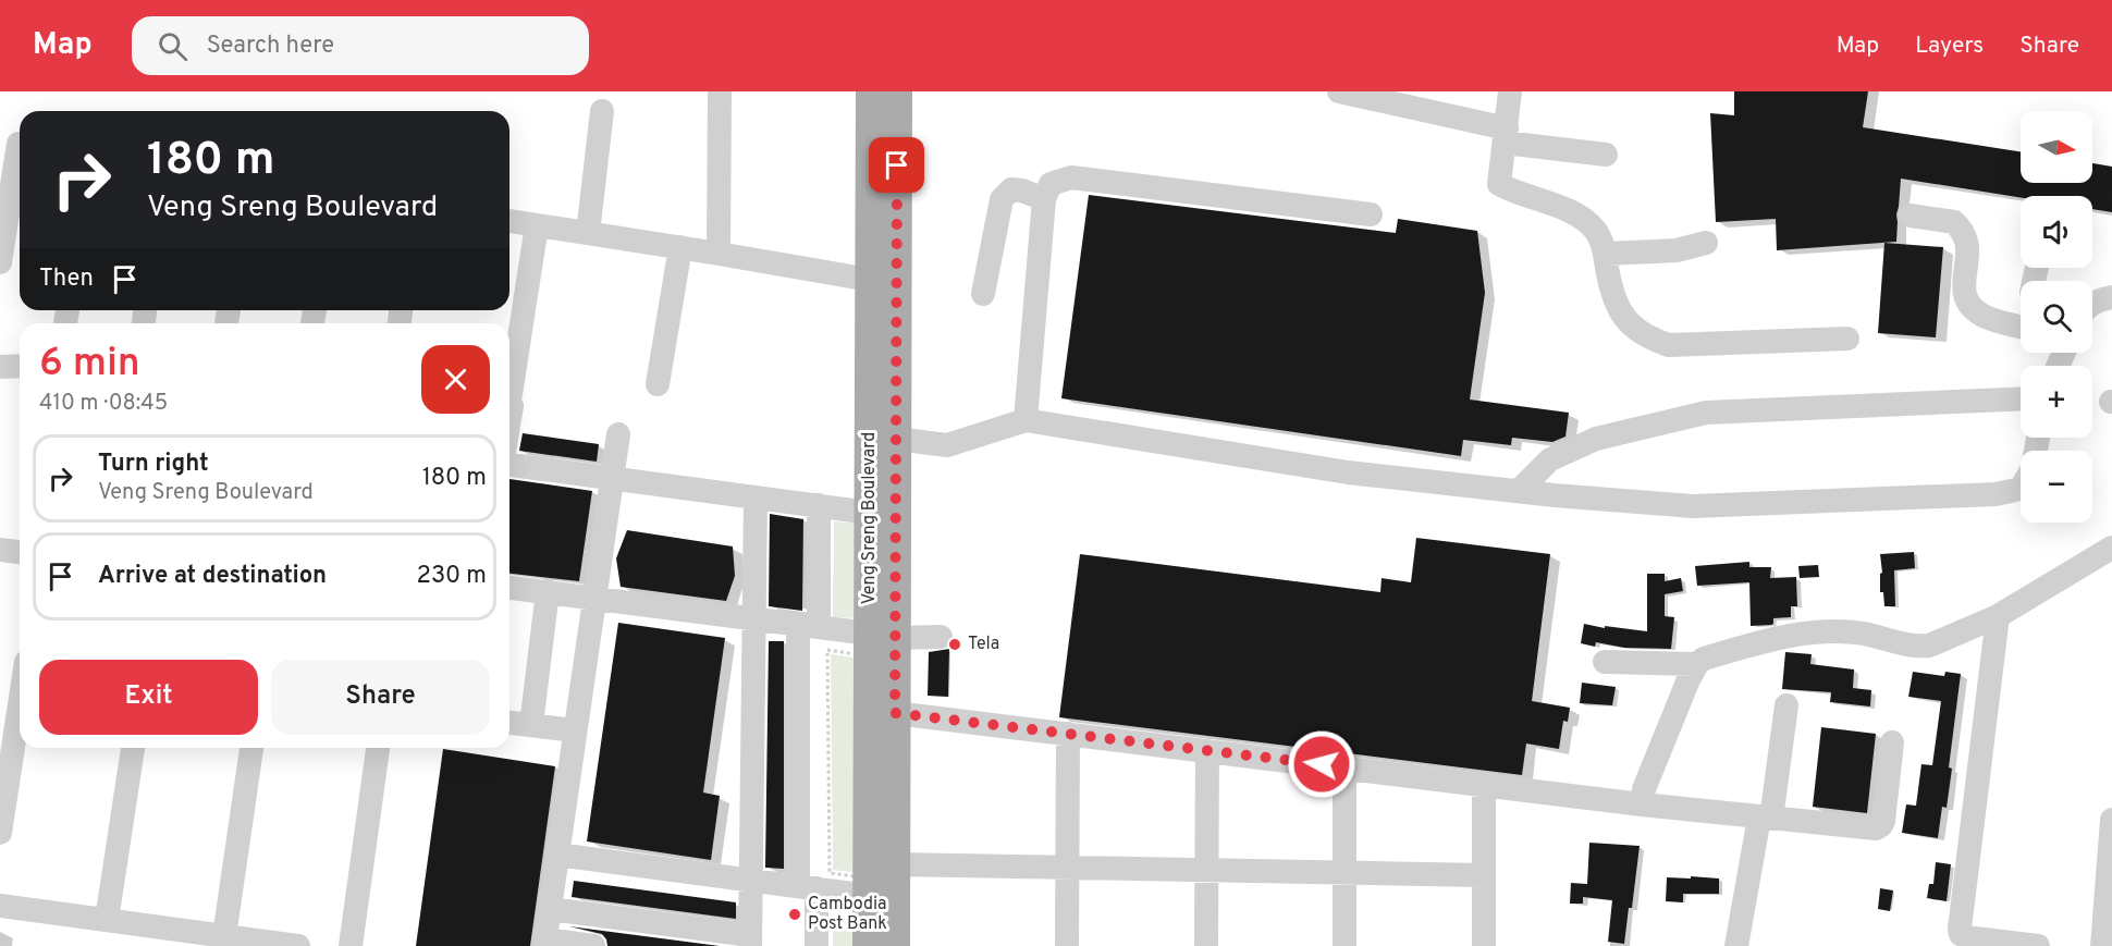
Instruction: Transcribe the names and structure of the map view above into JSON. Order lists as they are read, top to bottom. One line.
{"streets":{"main road":["Veng Sreng Boulevard"]},"places":["Tela","Cambodia Post Bank"],"north":"right","page":{"header":"Map","search":"Search here","nav":["Map","Layers","Share"],"map_buttons":["+","−"],"turn":["180 m","Veng Sreng Boulevard"],"then":"Then","heading":["6 min","410 m · 08:45"],"list":[{"name":"Turn right","note":"Veng Sreng Boulevard","value":"180 m"},{"name":"Arrive at destination","value":"230 m"}],"buttons":["Exit","Share"]}}
